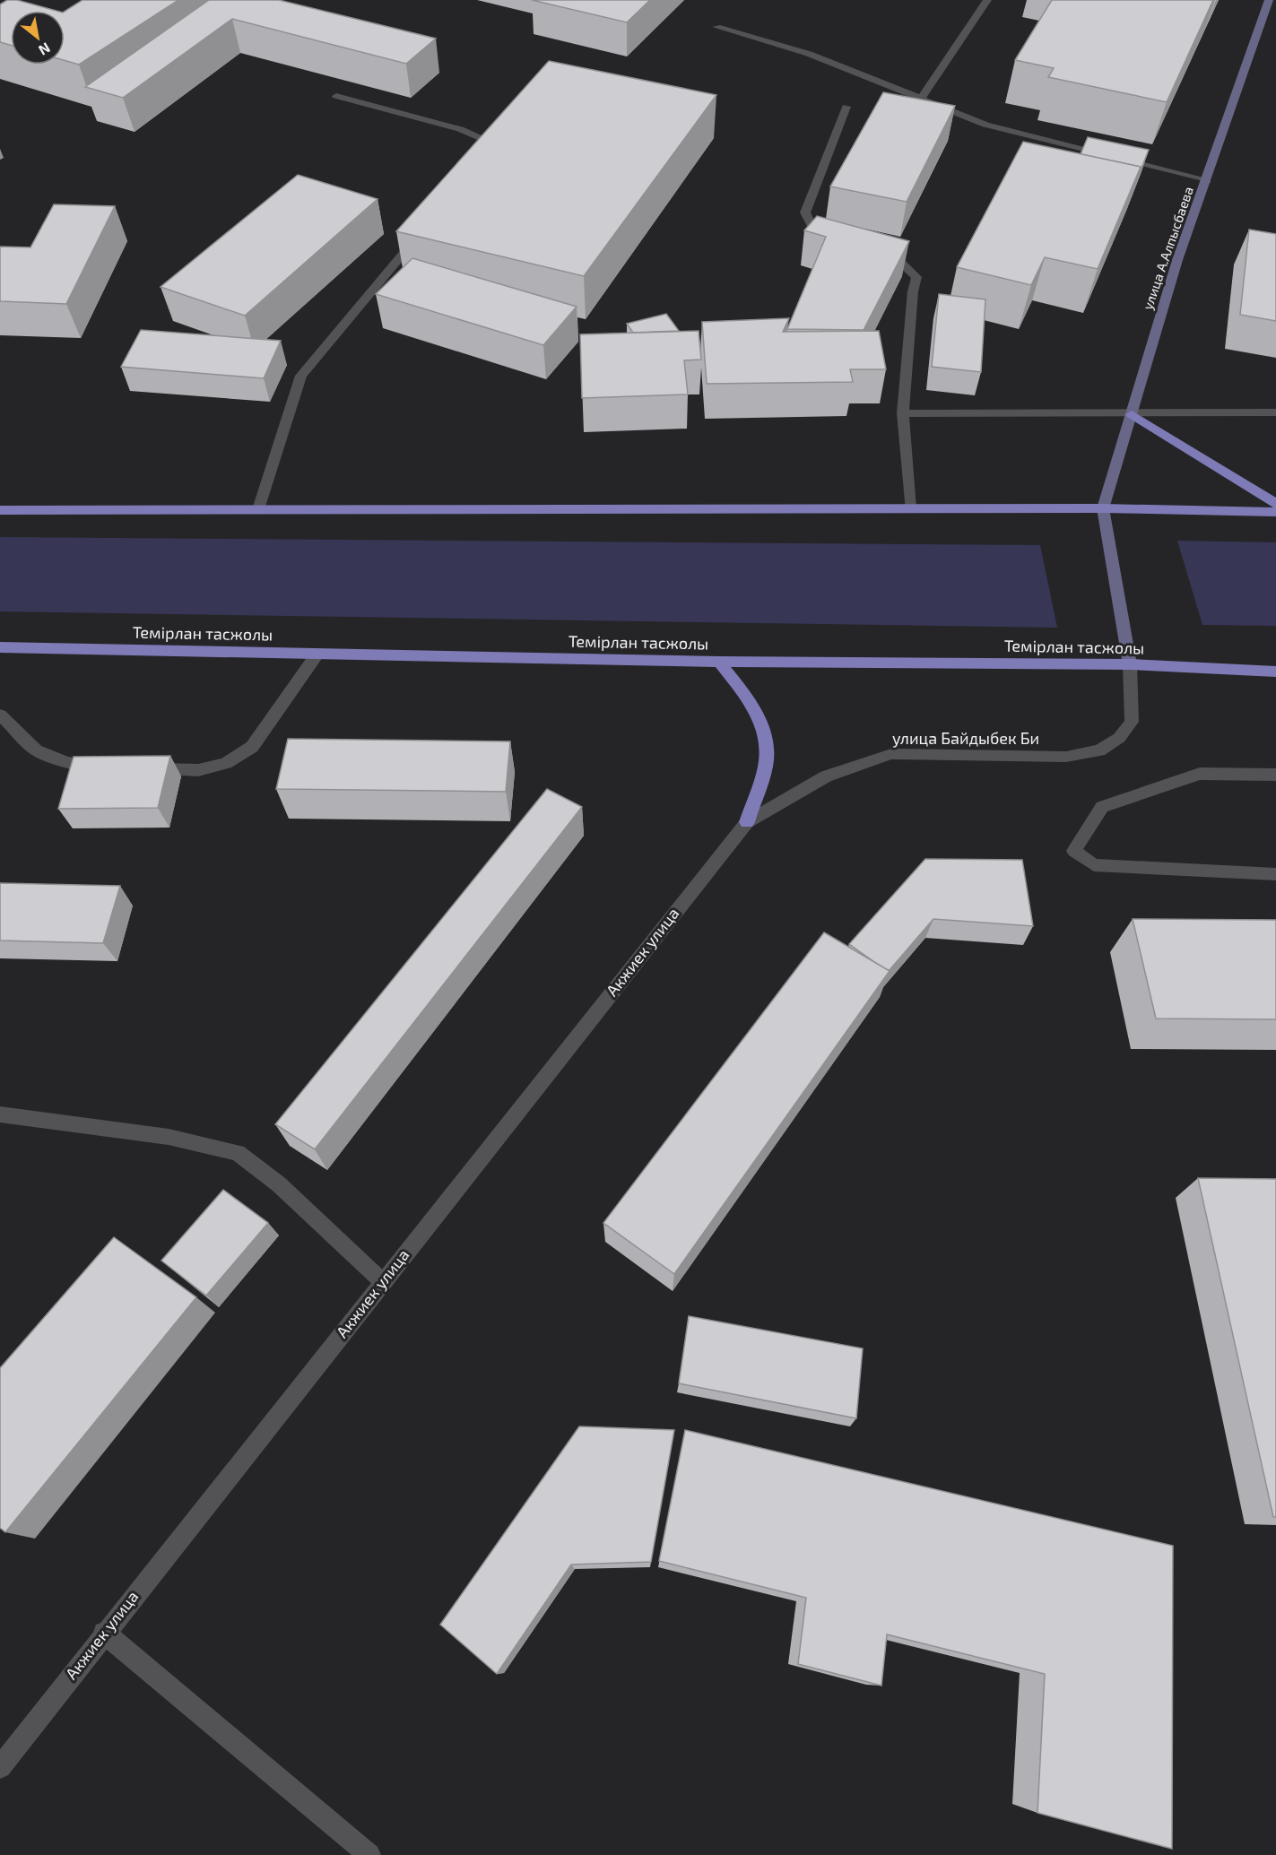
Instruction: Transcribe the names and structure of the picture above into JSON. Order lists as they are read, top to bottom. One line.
{"streets":{"main road":["Темірлан тасжолы"],"street":["улица А.Алпысбаева","улица Байдыбек Би","Акжиек улица"]},"crossings":[["Темірлан тасжолы","улица Байдыбек Би"],["улица Байдыбек Би","Акжиек улица"]],"north":"bottom right"}
